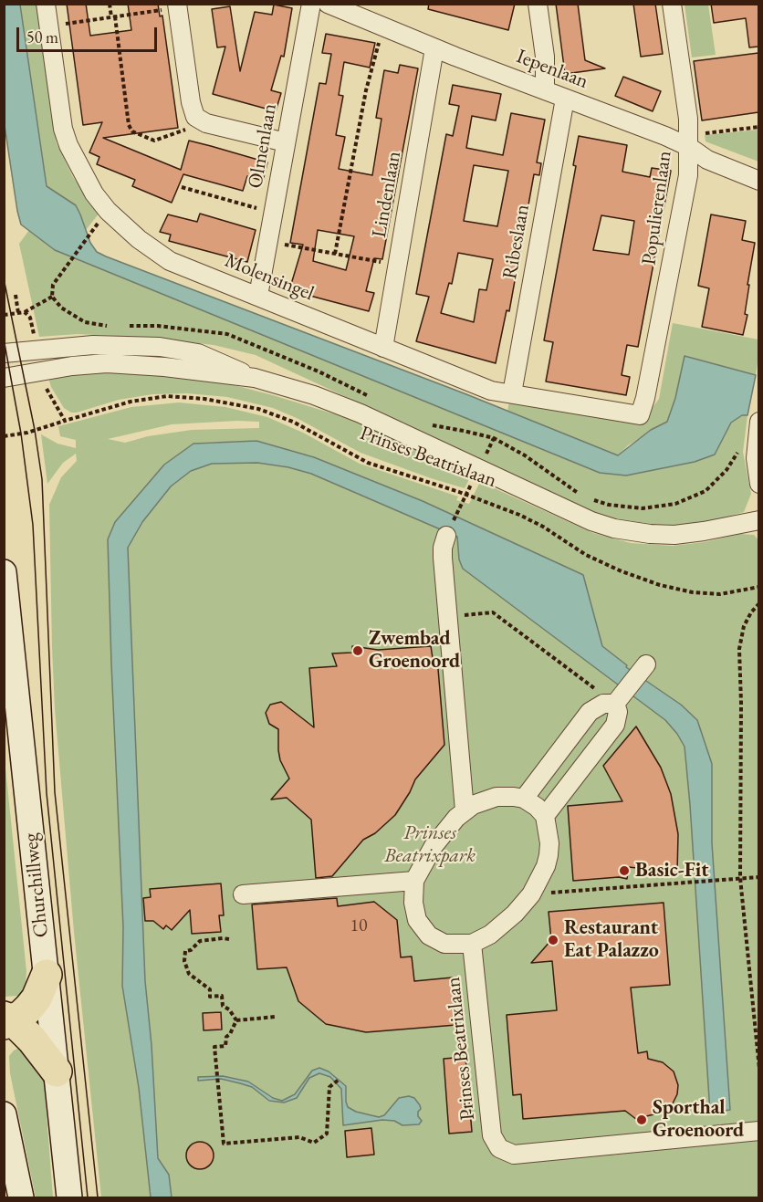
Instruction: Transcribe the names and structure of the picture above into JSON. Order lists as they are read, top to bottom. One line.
{"streets":{"main road":["Churchillweg"],"street":["Iepenlaan","Olmenlaan","Lindenlaan","Populierenlaan","Ribeslaan","Molensingel","Prinses Beatrixlaan"]},"crossings":[["Iepenlaan","Lindenlaan"],["Iepenlaan","Populierenlaan"],["Iepenlaan","Ribeslaan"],["Olmenlaan","Molensingel"],["Lindenlaan","Molensingel"],["Populierenlaan","Molensingel"],["Ribeslaan","Molensingel"]],"parks":["Prinses Beatrixpark"],"places":["Zwembad Groenoord","Basic-Fit","Restaurant Eat Palazzo","Sporthal Groenoord"],"house_numbers":["10"],"scale_bar":"50 m"}
